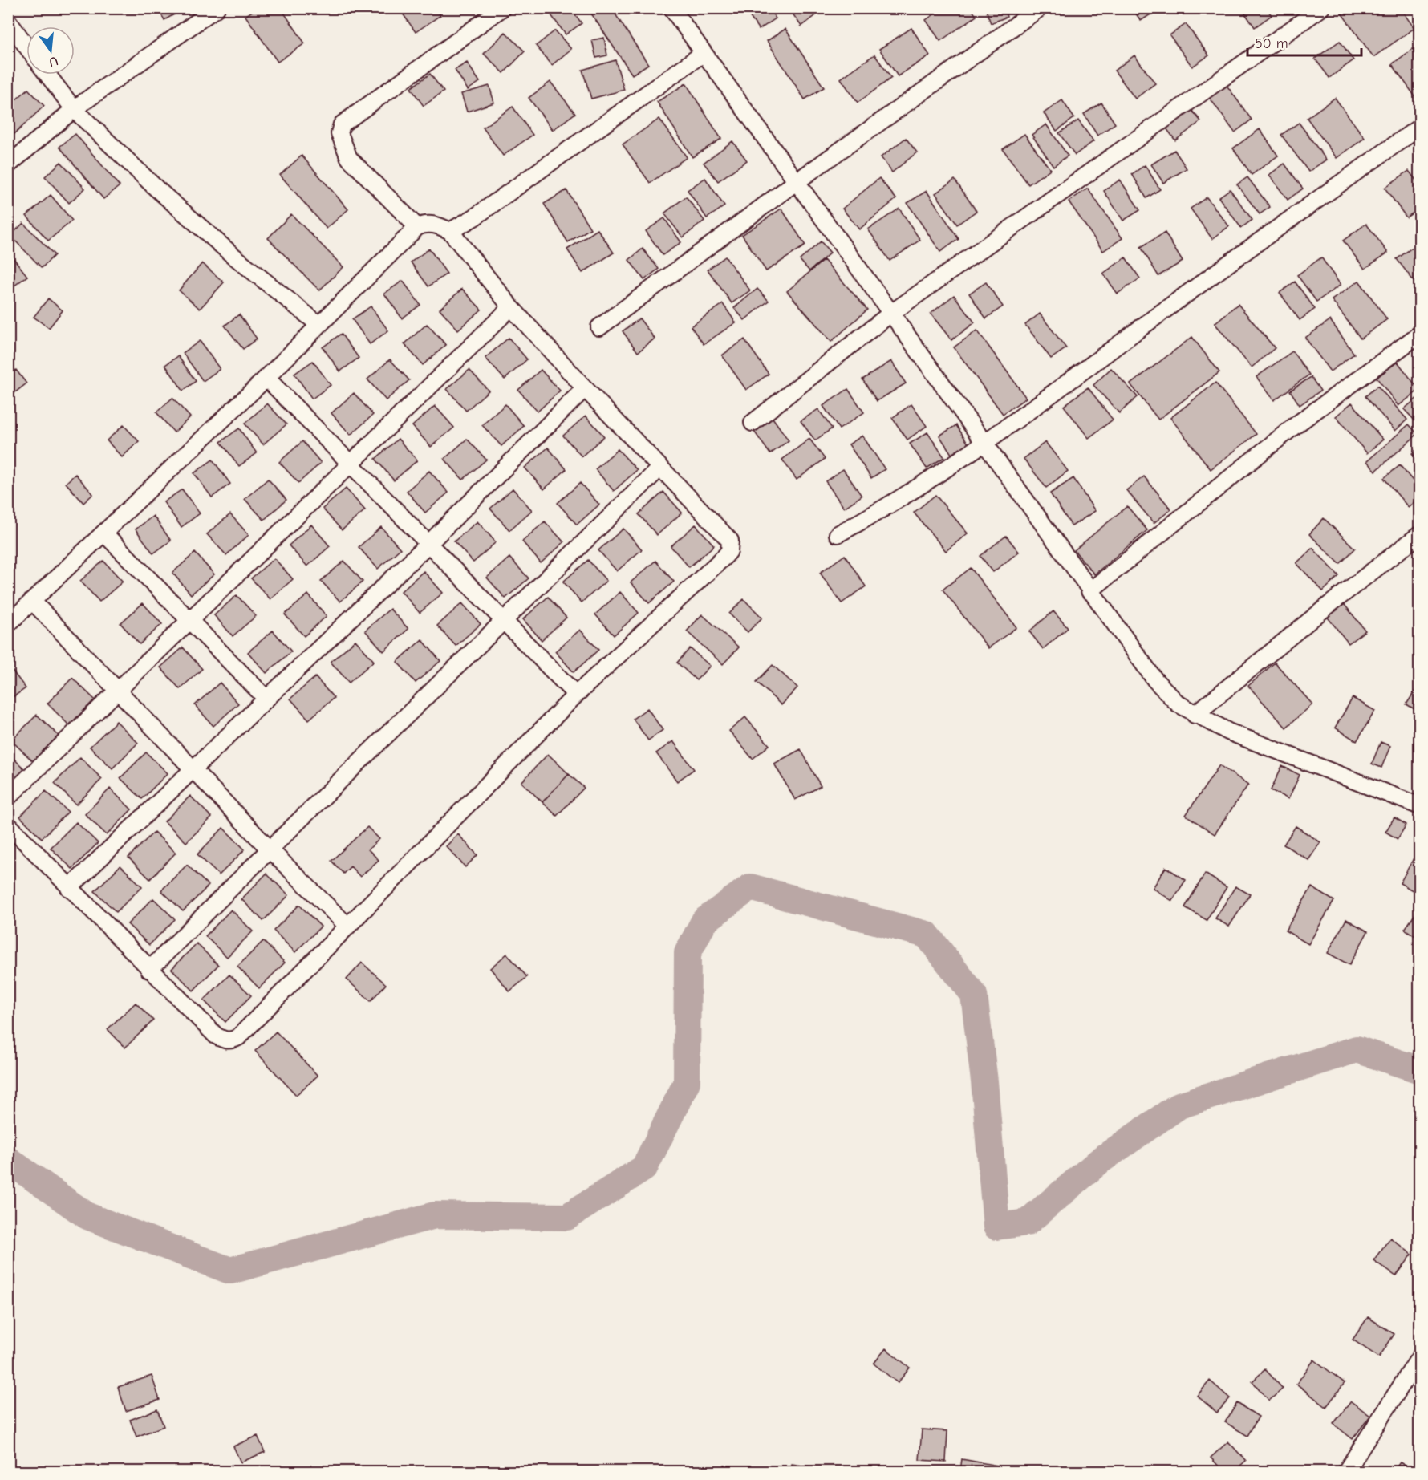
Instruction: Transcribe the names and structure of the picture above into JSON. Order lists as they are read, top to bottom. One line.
{"scale_bar":"50 m","north":"bottom"}
